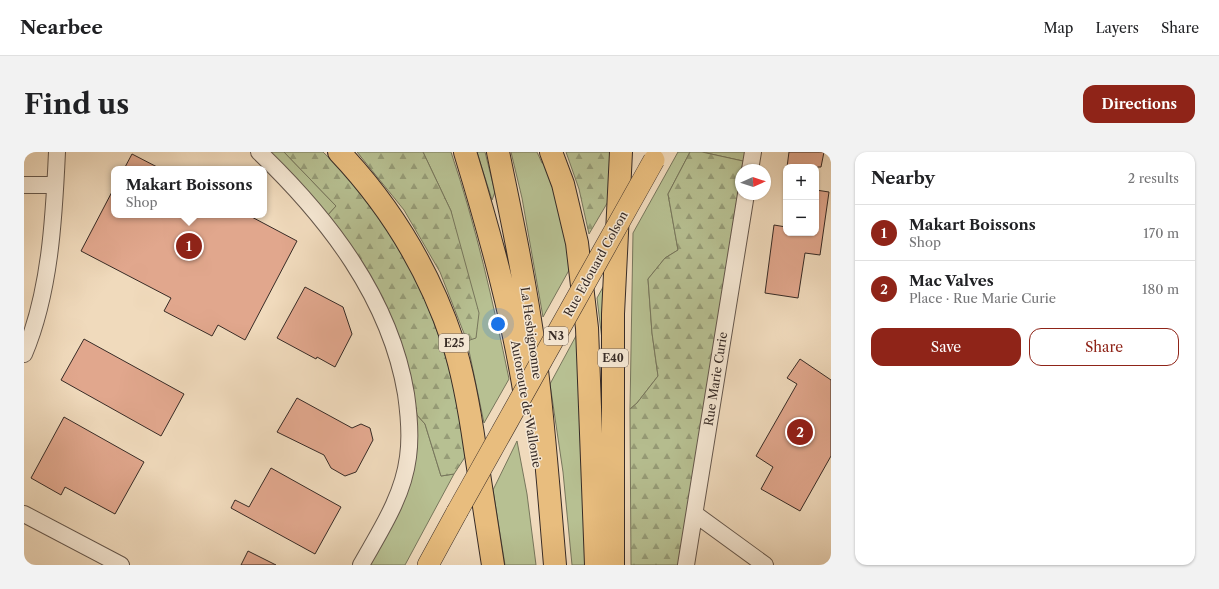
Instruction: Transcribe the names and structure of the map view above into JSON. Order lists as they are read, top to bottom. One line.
{"streets":{"highway":["La Hesbignonne","E25","E40","Autoroute de Wallonie"],"main road":["Rue Edouard Colson","N3"],"street":["Rue Marie Curie"]},"crossings":[["La Hesbignonne","Autoroute de Wallonie"]],"north":"right","page":{"header":"Nearbee","nav":["Map","Layers","Share"],"buttons":["Directions",["Save","Share"]],"title":"Find us","heading":["Nearby","2 results"],"map_buttons":["+","−"],"popup":["Makart Boissons","Shop"],"list":[{"mark":"1","name":"Makart Boissons","note":"Shop","value":"170 m"},{"mark":"2","name":"Mac Valves","note":"Place · Rue Marie Curie","value":"180 m"}],"pins":["1","2"]}}
